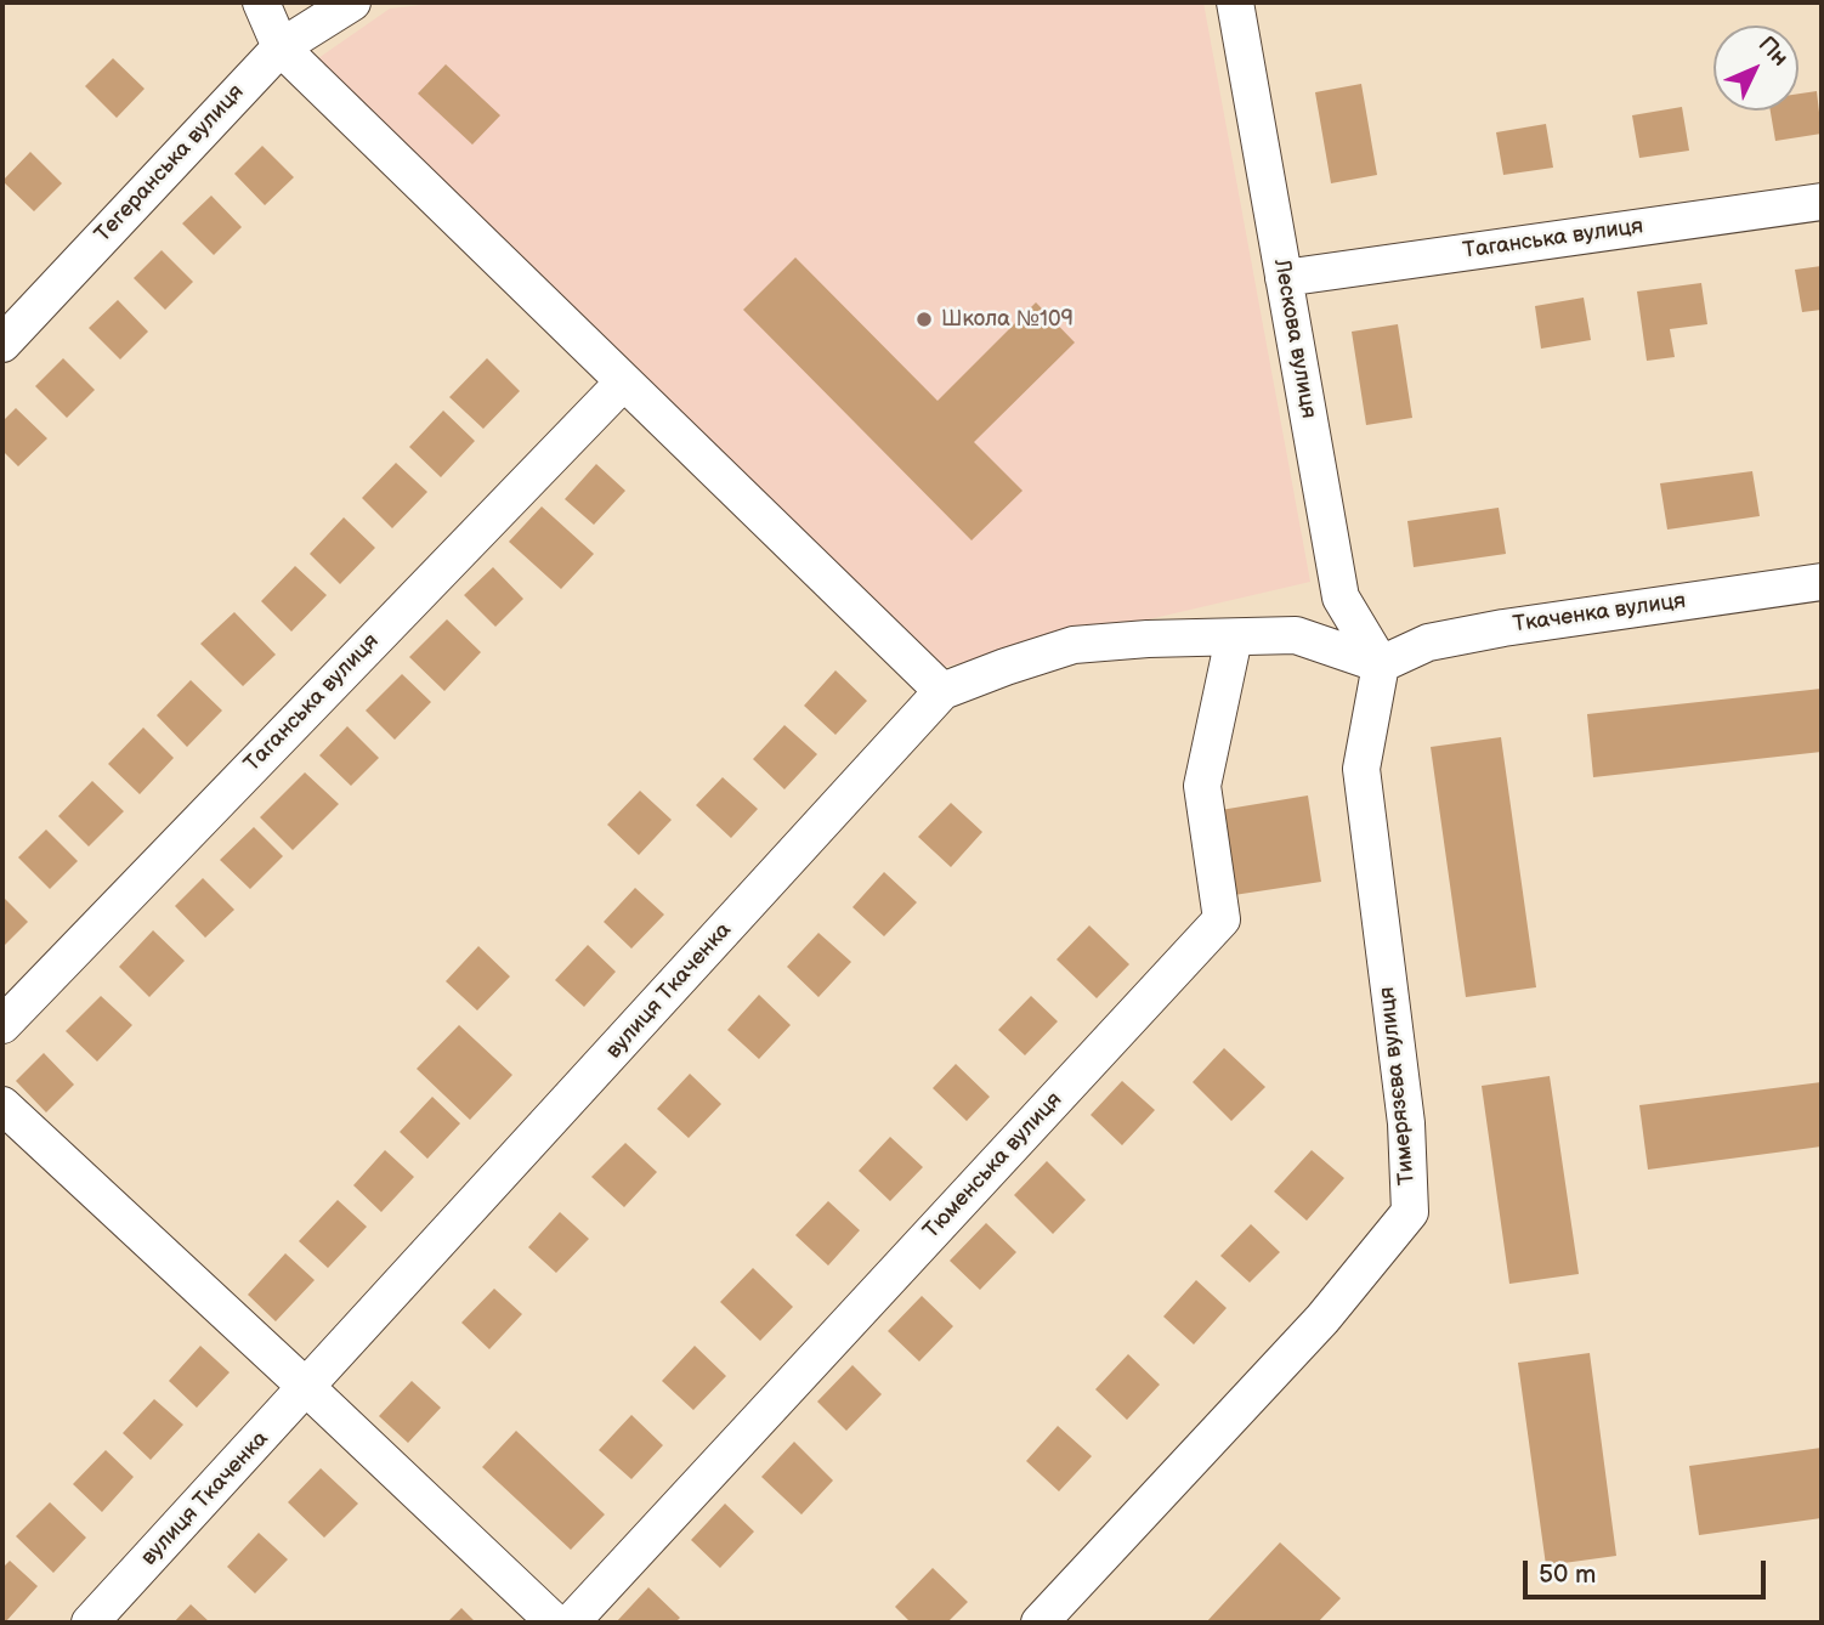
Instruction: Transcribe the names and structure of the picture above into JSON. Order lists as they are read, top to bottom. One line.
{"streets":{"street":["Тегеранська вулиця","Таганська вулиця","Лескова вулиця","Ткаченка вулиця","вулиця Ткаченка","Тимерязєва вулиця","Тюменська вулиця"]},"crossings":[["Таганська вулиця","Лескова вулиця"],["Лескова вулиця","Ткаченка вулиця"],["Лескова вулиця","вулиця Ткаченка"],["Лескова вулиця","Тимерязєва вулиця"],["Ткаченка вулиця","вулиця Ткаченка"],["Ткаченка вулиця","Тимерязєва вулиця"],["вулиця Ткаченка","Тимерязєва вулиця"],["вулиця Ткаченка","Тюменська вулиця"]],"places":["Школа №109"],"scale_bar":"50 m","north":"top right"}
